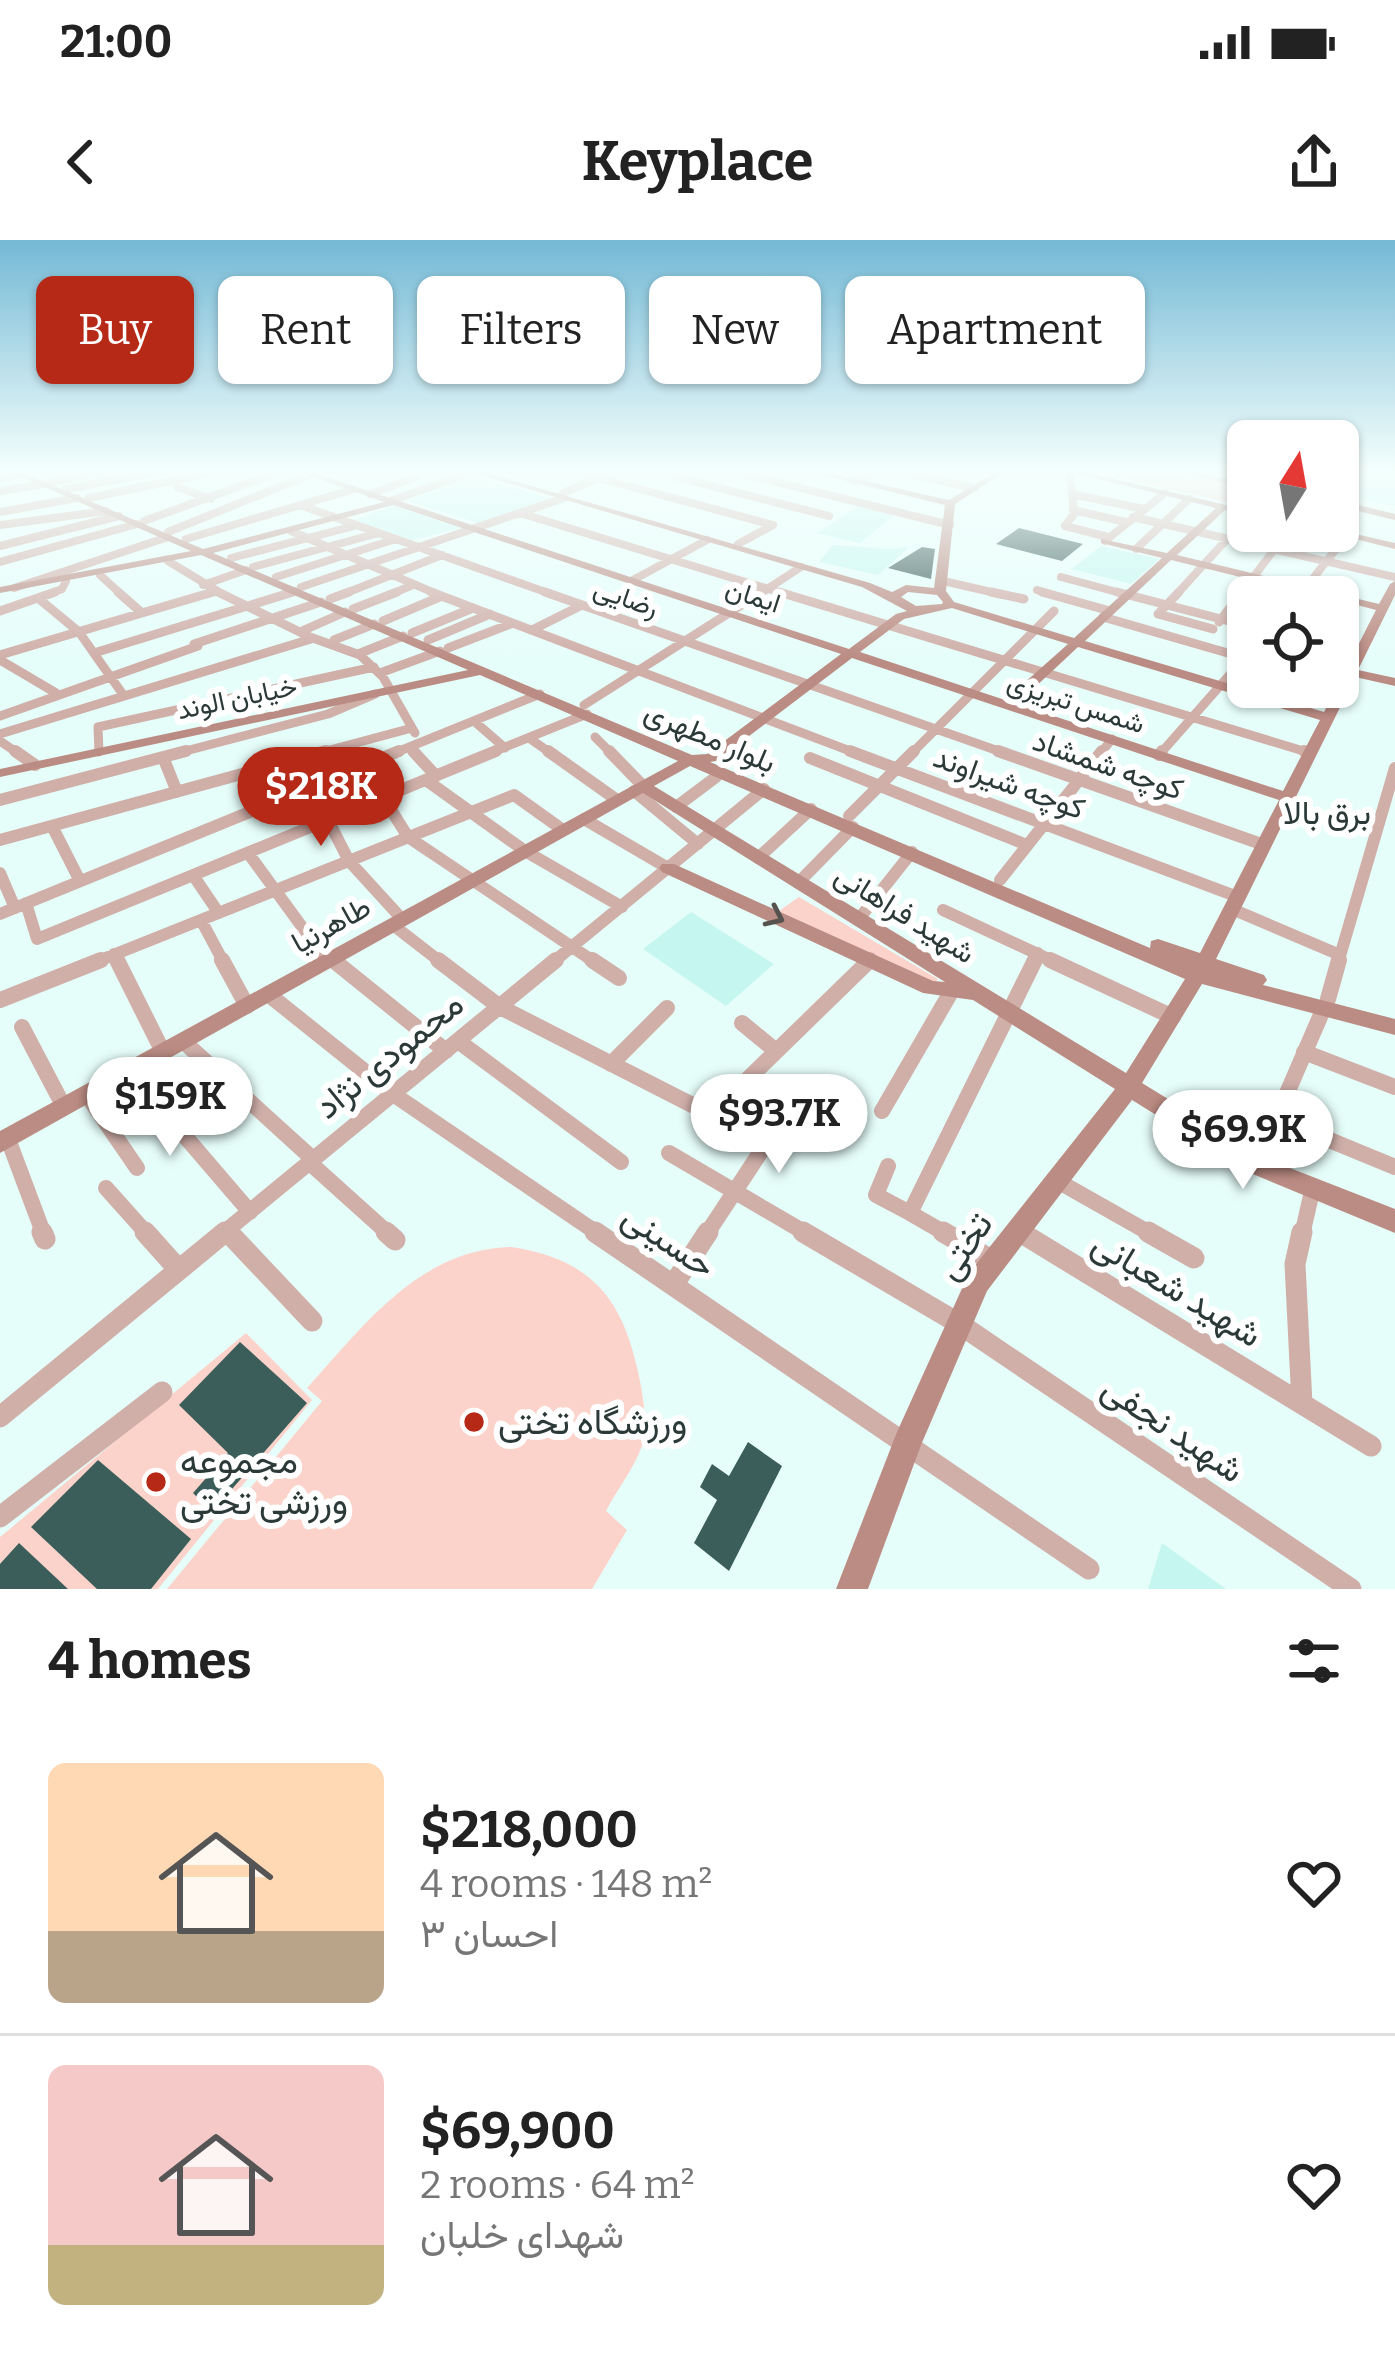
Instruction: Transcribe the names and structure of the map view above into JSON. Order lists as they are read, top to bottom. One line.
{"streets":{"main road":["ایمان","خیابان الوند","شمس تبریزی","بلوار مطهری","شهید فراهانی","طاهرنیا","تختی"],"street":["رضایی","کوچه شمشاد","کوچه شیراوند","محمودی نژاد","حسینی","شهید شعبانی","شهید نجفی"]},"crossings":[["ایمان","شمس تبریزی"],["ایمان","طاهرنیا"],["رضایی","کوچه شمشاد"],["رضایی","طاهرنیا"],["خیابان الوند","بلوار مطهری"],["شمس تبریزی","طاهرنیا"],["شمس تبریزی","تختی"],["بلوار مطهری","طاهرنیا"],["بلوار مطهری","محمودی نژاد"],["بلوار مطهری","تختی"],["کوچه شمشاد","طاهرنیا"],["کوچه شمشاد","تختی"],["کوچه شیراوند","طاهرنیا"],["کوچه شیراوند","تختی"],["شهید فراهانی","طاهرنیا"],["شهید فراهانی","محمودی نژاد"],["طاهرنیا","حسینی"],["محمودی نژاد","حسینی"],["حسینی","تختی"],["تختی","شهید شعبانی"],["تختی","شهید نجفی"]],"districts":["برق بالا"],"places":["ورزشگاه تختی","مجموعه ورزشی تختی"],"north":"top","page":{"status":"21:00","header":"Keyplace","chip":["Buy","Rent","Filters","New","Apartment"],"price":["$218K","$159K","$93.7K","$69.9K"],"heading":"4 homes","list":[{"name":"$218,000","note":"4 rooms · 148 m² · احسان ۳"},{"name":"$69,900","note":"2 rooms · 64 m² · شهدای خلبان"}]}}
